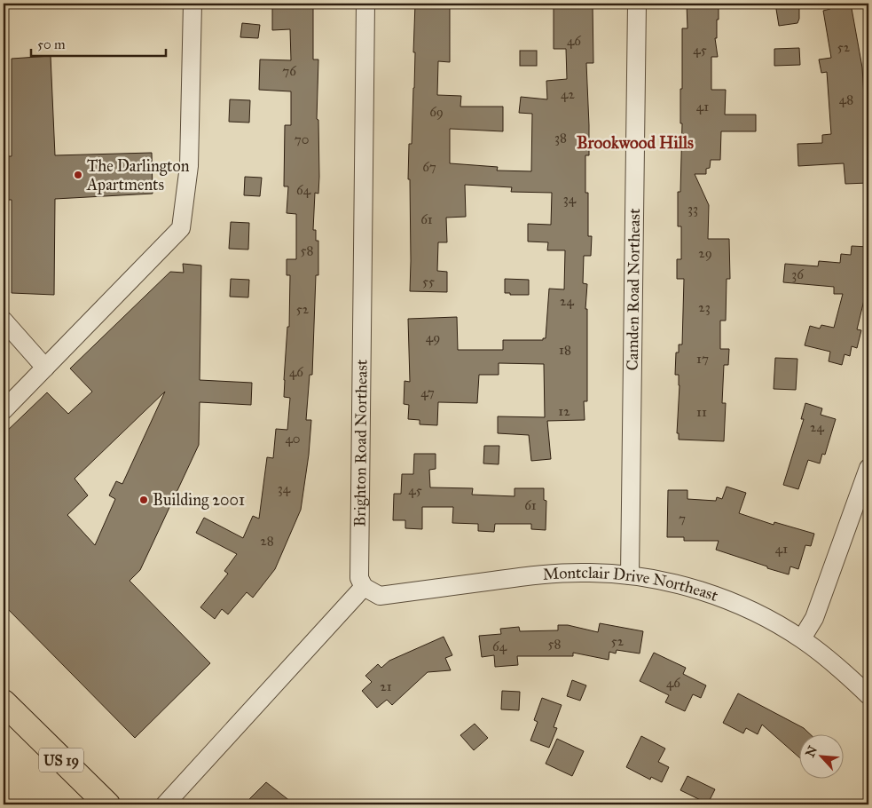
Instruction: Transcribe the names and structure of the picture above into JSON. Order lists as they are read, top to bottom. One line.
{"streets":{"highway":["US 19"],"street":["Camden Road Northeast","Brighton Road Northeast","Montclair Drive Northeast"]},"crossings":[["Camden Road Northeast","Montclair Drive Northeast"],["Brighton Road Northeast","Montclair Drive Northeast"]],"districts":["Brookwood Hills"],"places":["The Darlington Apartments","Building 2001"],"house_numbers":["46","52","45","76","42","48","41","69","38","70","67","64","34","33","61","58","29","36","55","24","23","52","49","18","17","46","47","12","11","24","40","34","45","61","7","28","41","52","58","64","46","21"],"scale_bar":"50 m","north":"top left"}
